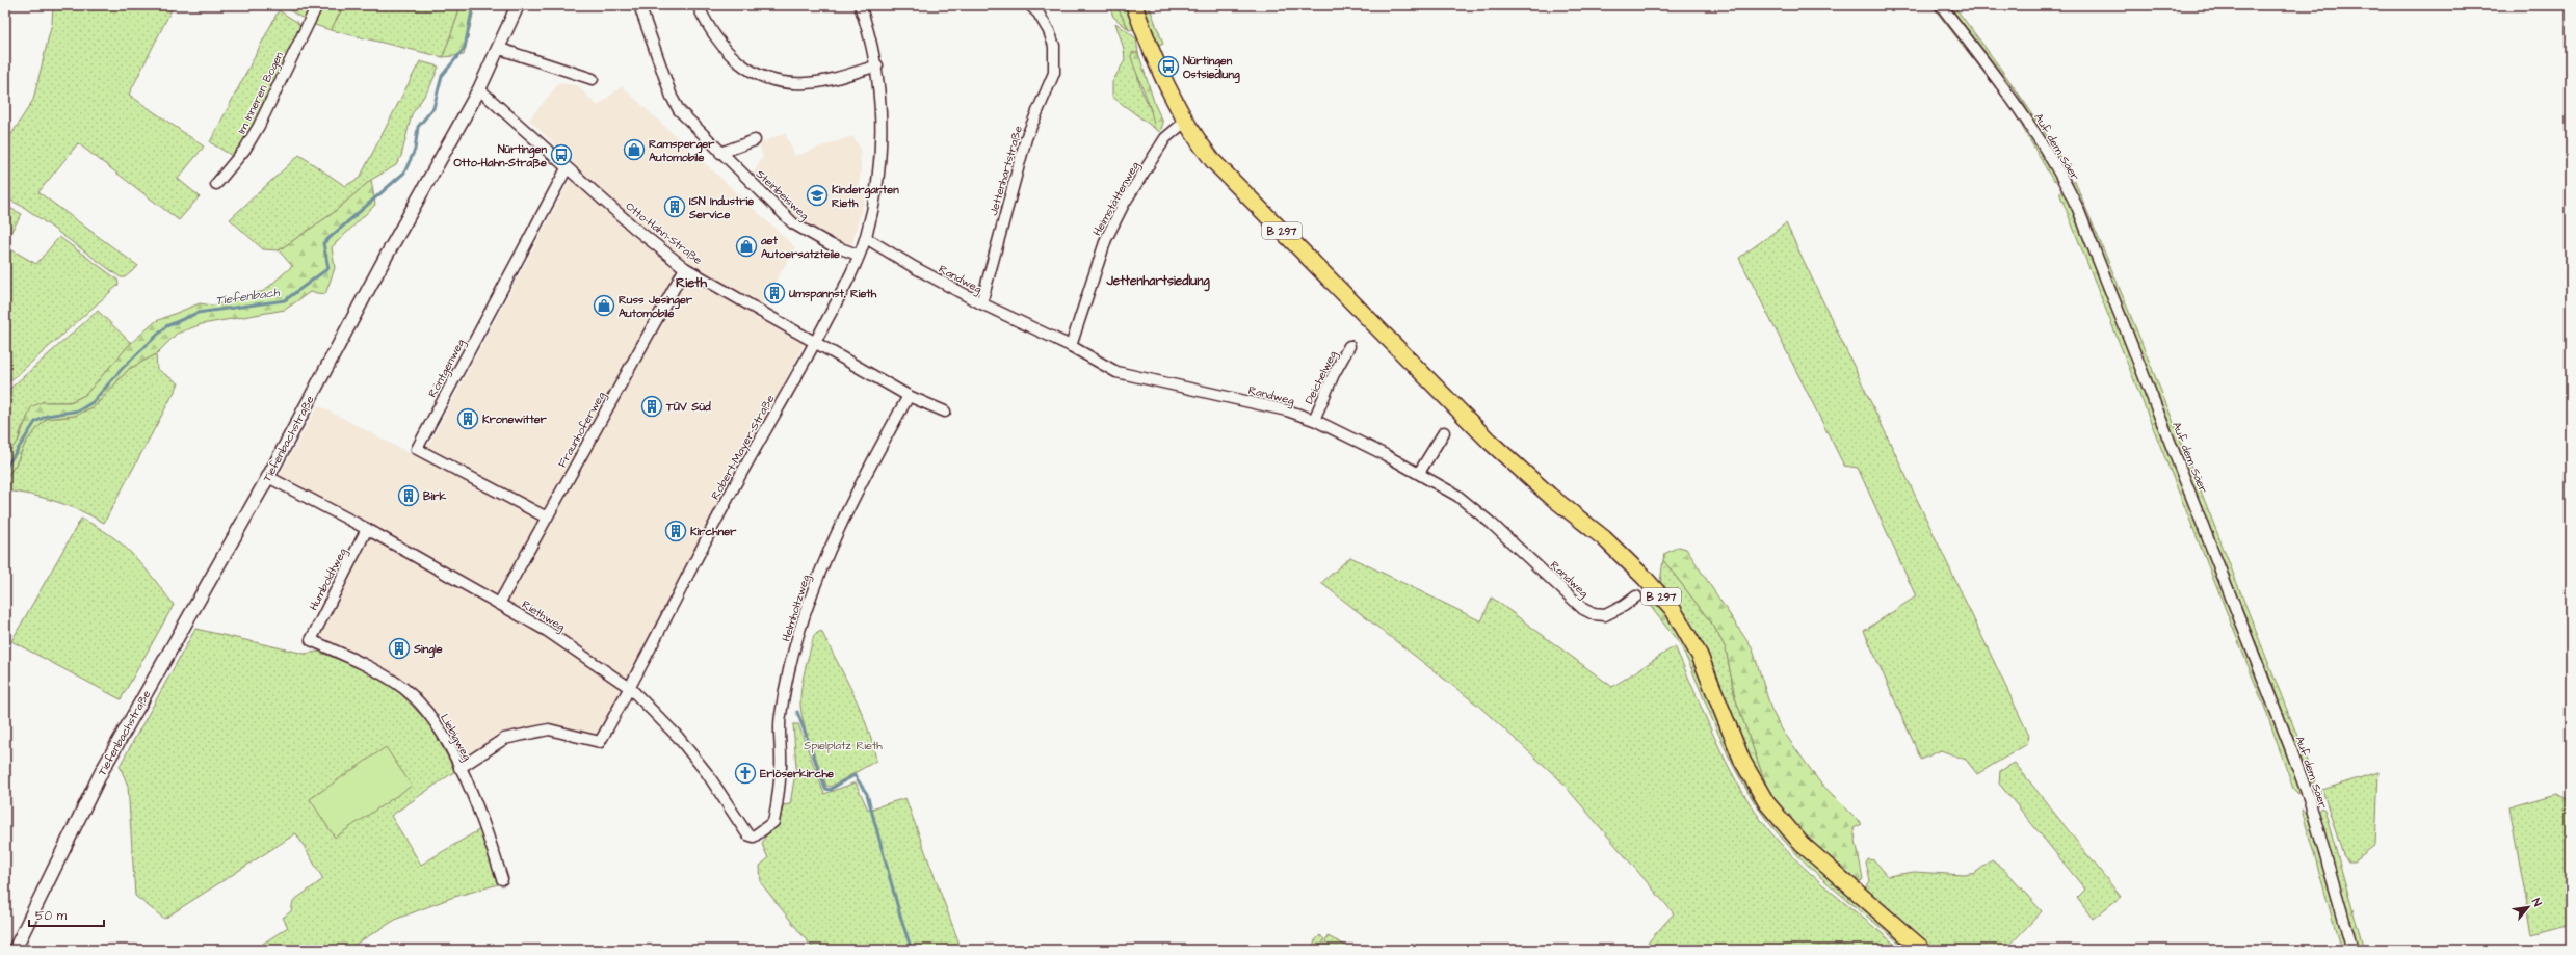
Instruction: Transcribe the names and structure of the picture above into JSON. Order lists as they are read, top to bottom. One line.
{"streets":{"main road":["B 297"],"street":["Im Inneren Bogen","Auf dem Säer","Jettenhartstraße","Steinbeisweg","Heimstättenweg","Otto-Hahn-Straße","Randweg","Röntgenweg","Deichelweg","Fraunhoferweg","Tiefenbachstraße","Robert-Mayer-Straße","Humboldtweg","Helmholtzweg","Riethweg","Liebigweg"]},"crossings":[["Jettenhartstraße","Randweg"],["Steinbeisweg","Robert-Mayer-Straße"],["Heimstättenweg","B 297"],["Heimstättenweg","Randweg"],["Otto-Hahn-Straße","Röntgenweg"],["Otto-Hahn-Straße","Fraunhoferweg"],["Otto-Hahn-Straße","Tiefenbachstraße"],["Otto-Hahn-Straße","Robert-Mayer-Straße"],["Otto-Hahn-Straße","Helmholtzweg"],["Randweg","Deichelweg"],["Randweg","Robert-Mayer-Straße"],["Röntgenweg","Fraunhoferweg"],["Fraunhoferweg","Riethweg"],["Tiefenbachstraße","Riethweg"],["Robert-Mayer-Straße","Riethweg"],["Robert-Mayer-Straße","Liebigweg"],["Humboldtweg","Riethweg"],["Humboldtweg","Liebigweg"],["Helmholtzweg","Riethweg"]],"districts":["Jettenhartsiedlung","Rieth"],"water":["Tiefenbach"],"parks":["Spielplatz Rieth"],"places":{"bus stop":["Nürtingen Ostsiedlung","Nürtingen Otto-Hahn-Straße"],"shop":["Ramsperger Automobile","aet Autoersatzteile","Russ Jesinger Automobile"],"school or university":["Kindergarten Rieth"],"building":["ISN Industrie Service","Umspannst. Rieth","TÜV Süd","Kronewitter","Birk","Kirchner","Single"],"church":["Erlöserkirche"]},"scale_bar":"50 m","north":"top right"}
